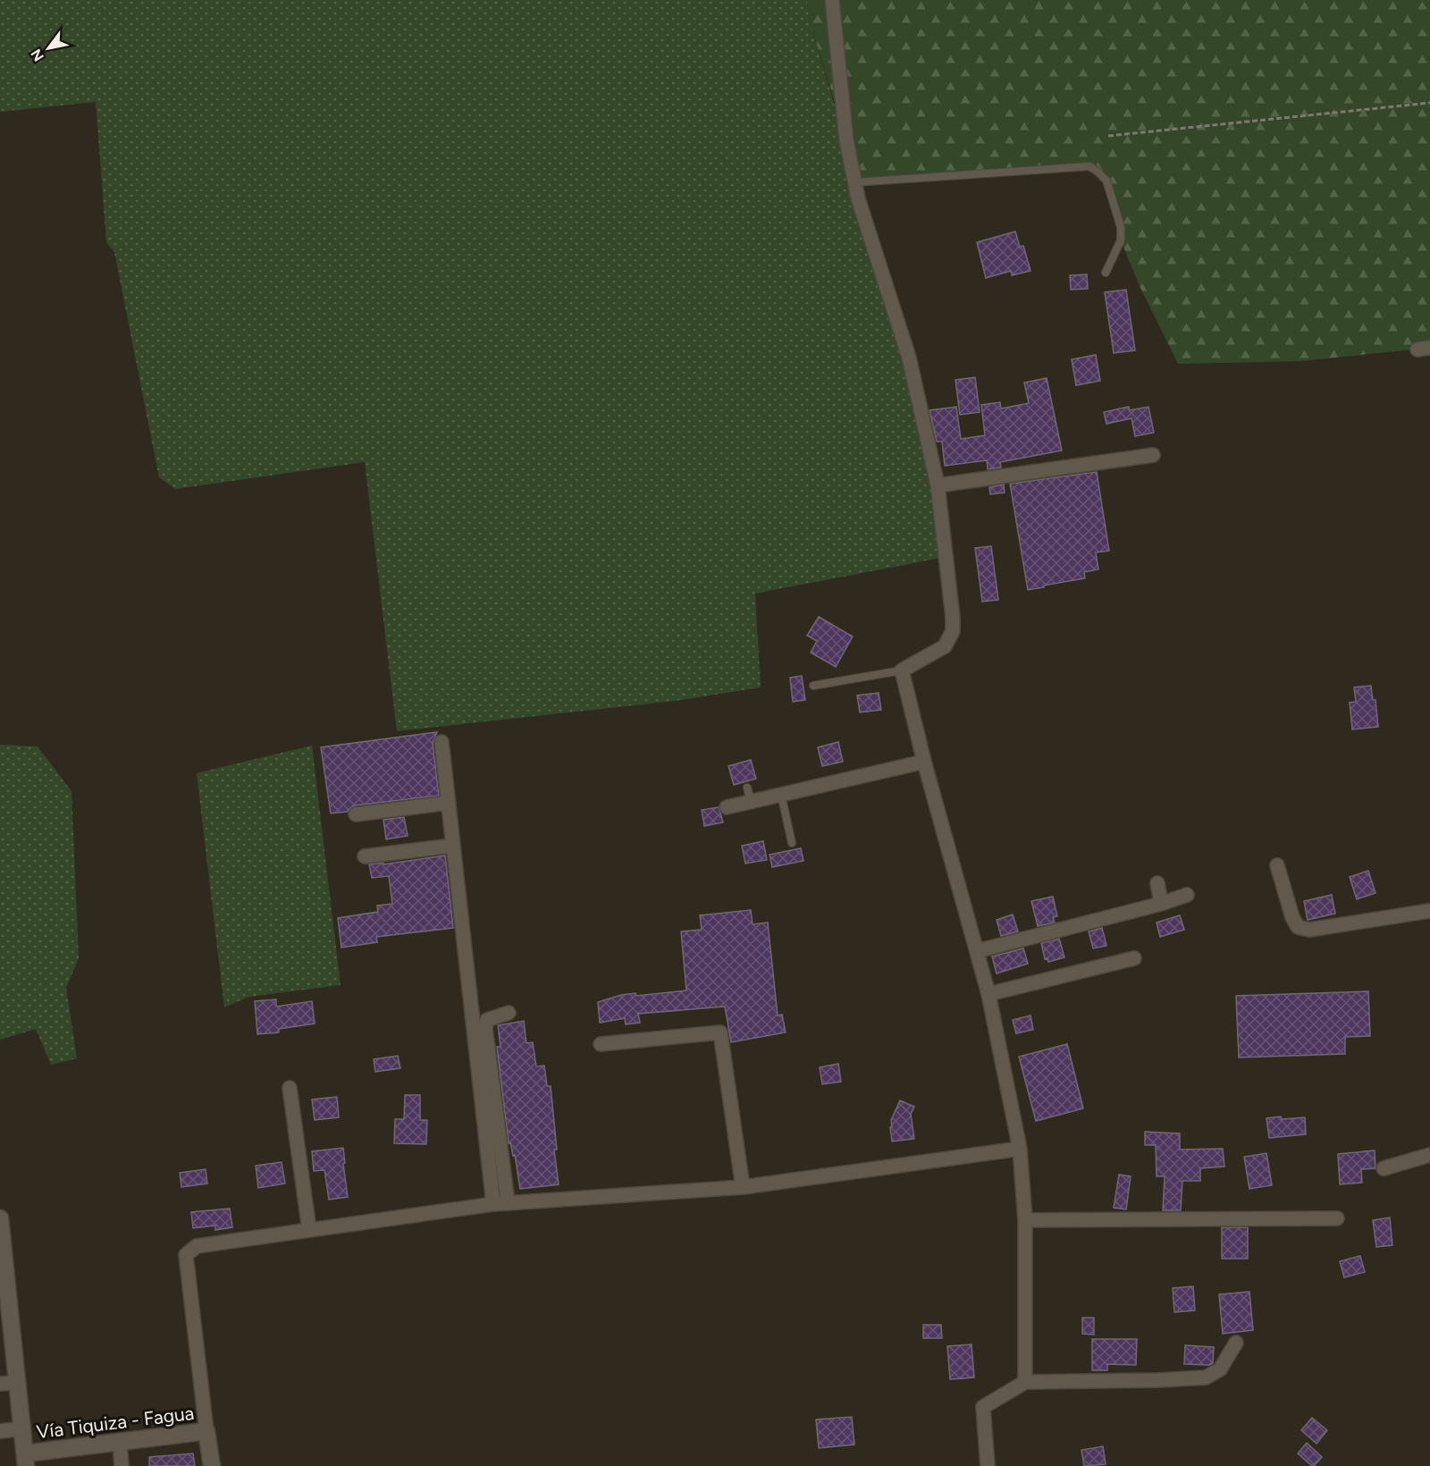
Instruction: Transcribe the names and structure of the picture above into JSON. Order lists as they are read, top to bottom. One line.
{"streets":{"street":["Vía Tiquiza - Fagua"]},"north":"bottom left"}
